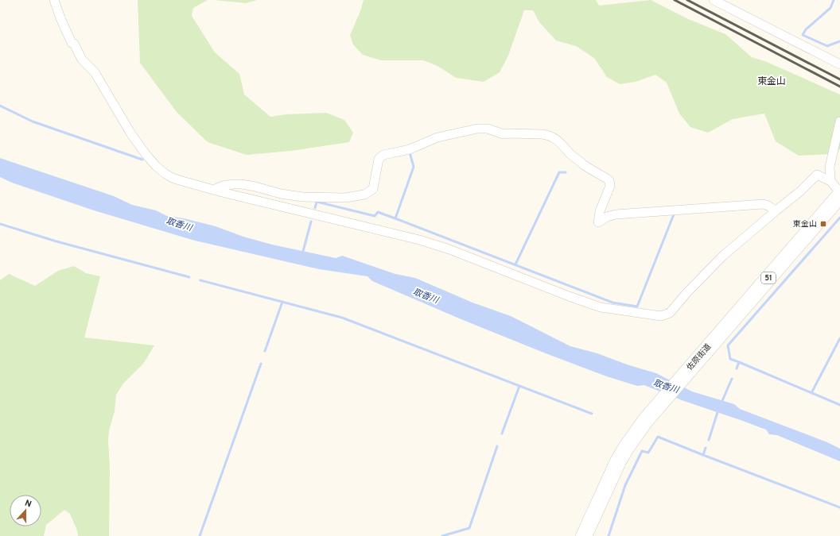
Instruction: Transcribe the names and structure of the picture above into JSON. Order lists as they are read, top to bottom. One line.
{"streets":{"highway":["51","佐原街道"]},"districts":["東金山"],"water":["取香川"],"places":{"transit":["東金山"]},"north":"top"}
